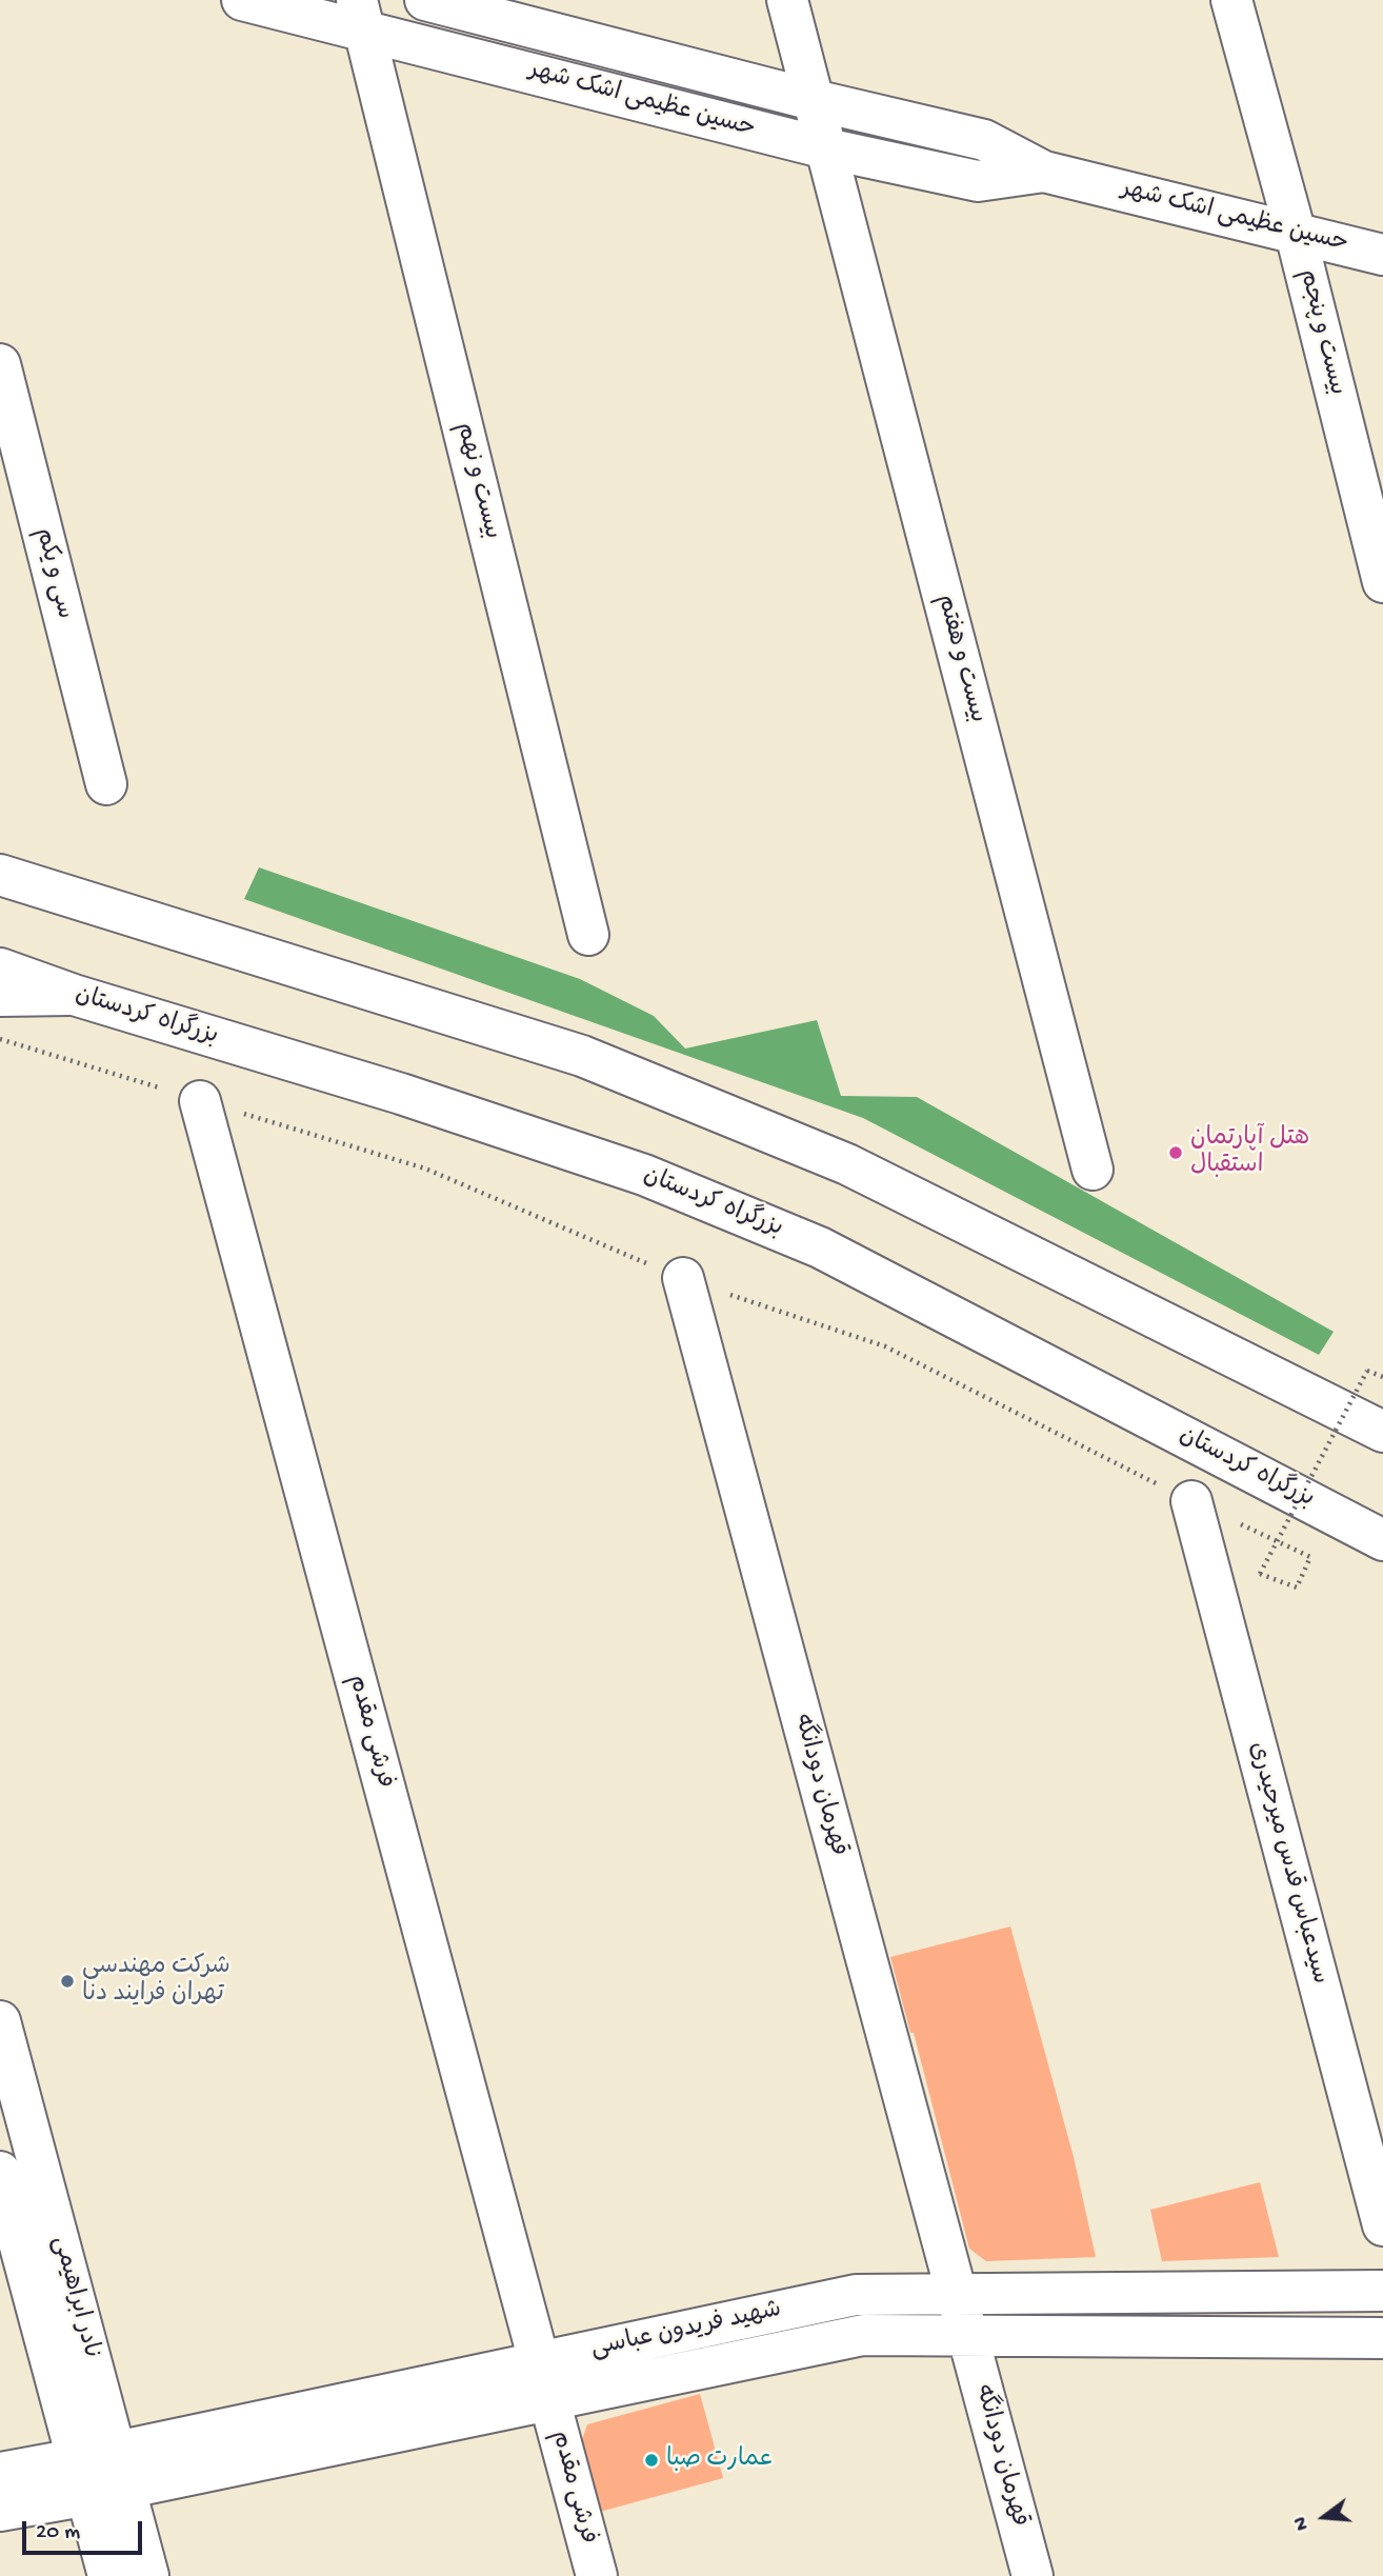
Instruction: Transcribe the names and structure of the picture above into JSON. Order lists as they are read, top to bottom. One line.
{"streets":{"main road":["حسین عظیمی اشک شهر","بیست و پنجم","بیست و نهم","سی و یکم","بیست و هفتم","بزرگراه کردستان","فرشی مقدم","قهرمان دودانگه","سیدعباس قدس میرحیدری","نادر ابراهیمی","شهید فریدون عباسی"]},"crossings":[["حسین عظیمی اشک شهر","بیست و پنجم"],["حسین عظیمی اشک شهر","بیست و نهم"],["حسین عظیمی اشک شهر","بیست و هفتم"],["فرشی مقدم","شهید فریدون عباسی"],["قهرمان دودانگه","شهید فریدون عباسی"],["نادر ابراهیمی","شهید فریدون عباسی"]],"places":["هتل آپارتمان استقبال","شرکت مهندسی تهران فرایند دنا","عمارت صبا"],"scale_bar":"20 m","north":"left"}
